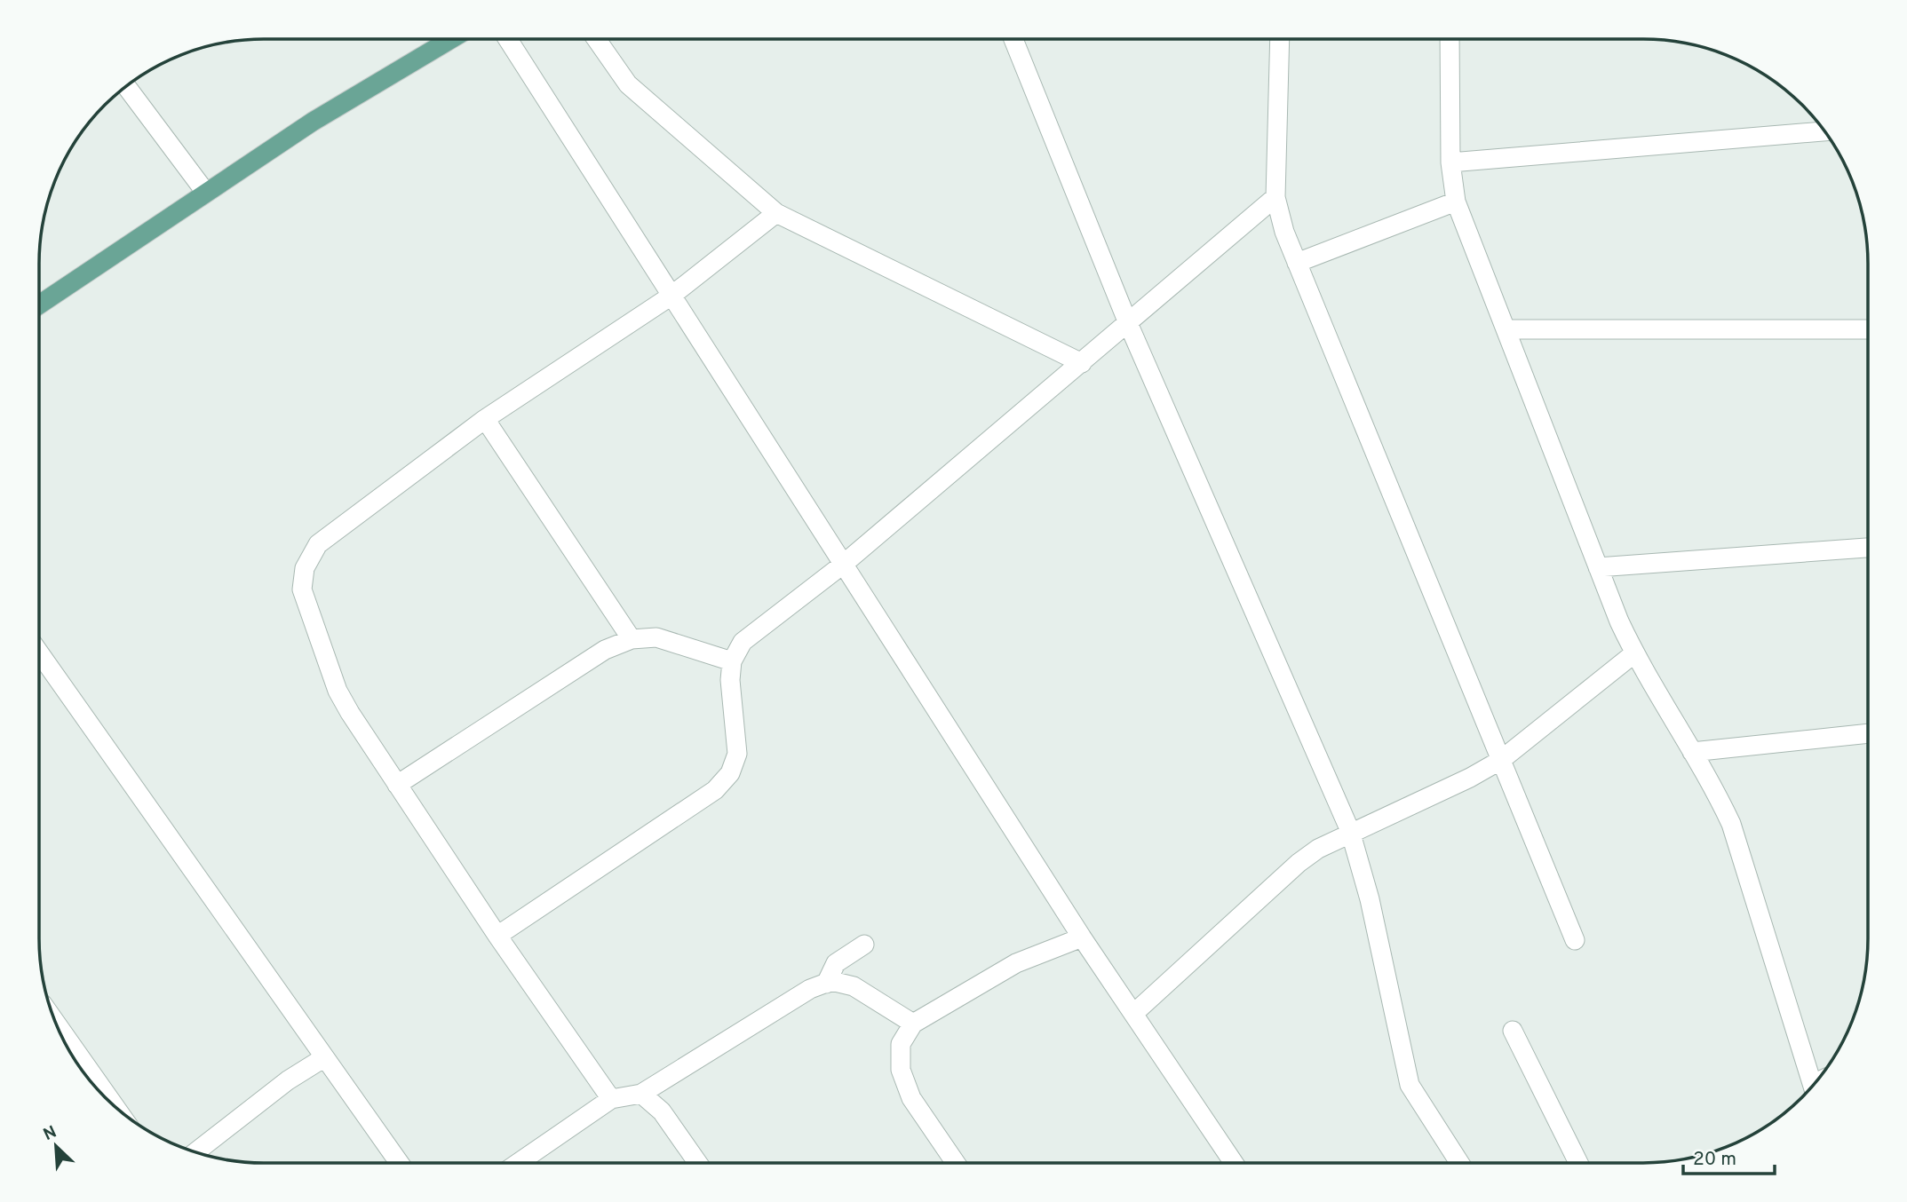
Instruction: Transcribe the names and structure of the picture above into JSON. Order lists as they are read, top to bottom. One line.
{"scale_bar":"20 m","north":"top left"}
